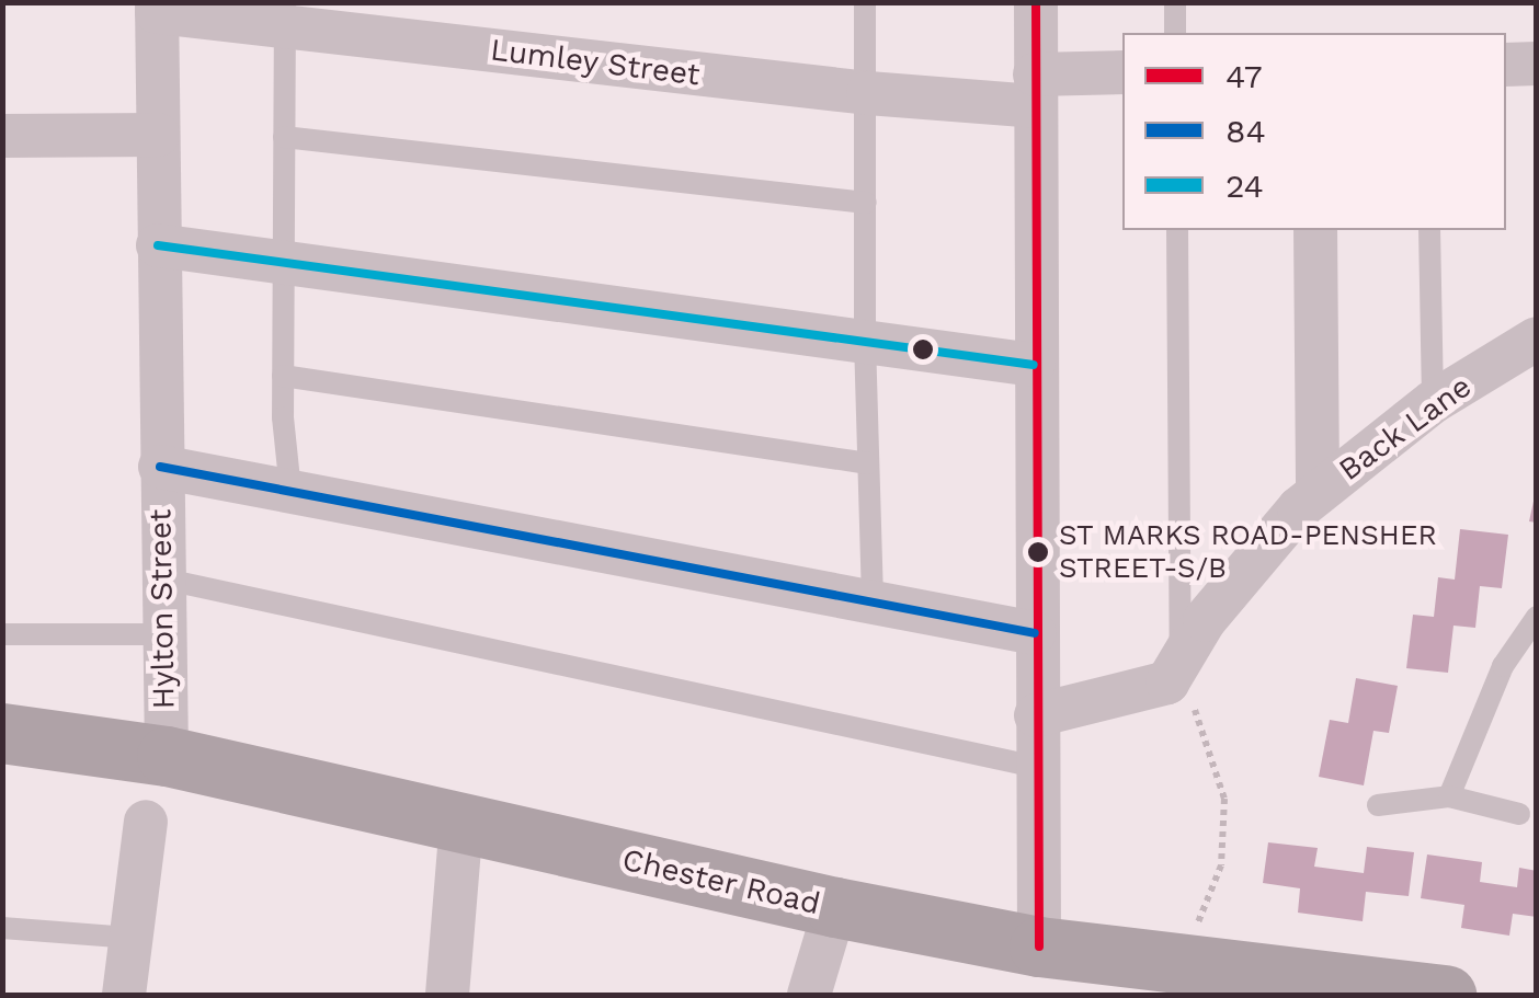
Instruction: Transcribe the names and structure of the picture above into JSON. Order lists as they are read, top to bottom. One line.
{"streets":{"main road":["Chester Road"],"street":["Lumley Street","Back Lane","Hylton Street"]},"crossings":[["Lumley Street","Hylton Street"],["Hylton Street","Chester Road"]],"places":["ST MARKS ROAD-PENSHER STREET-S/B"],"lines":["transit line 47","transit line 24","transit line 84"],"legend":["47","84","24"]}
